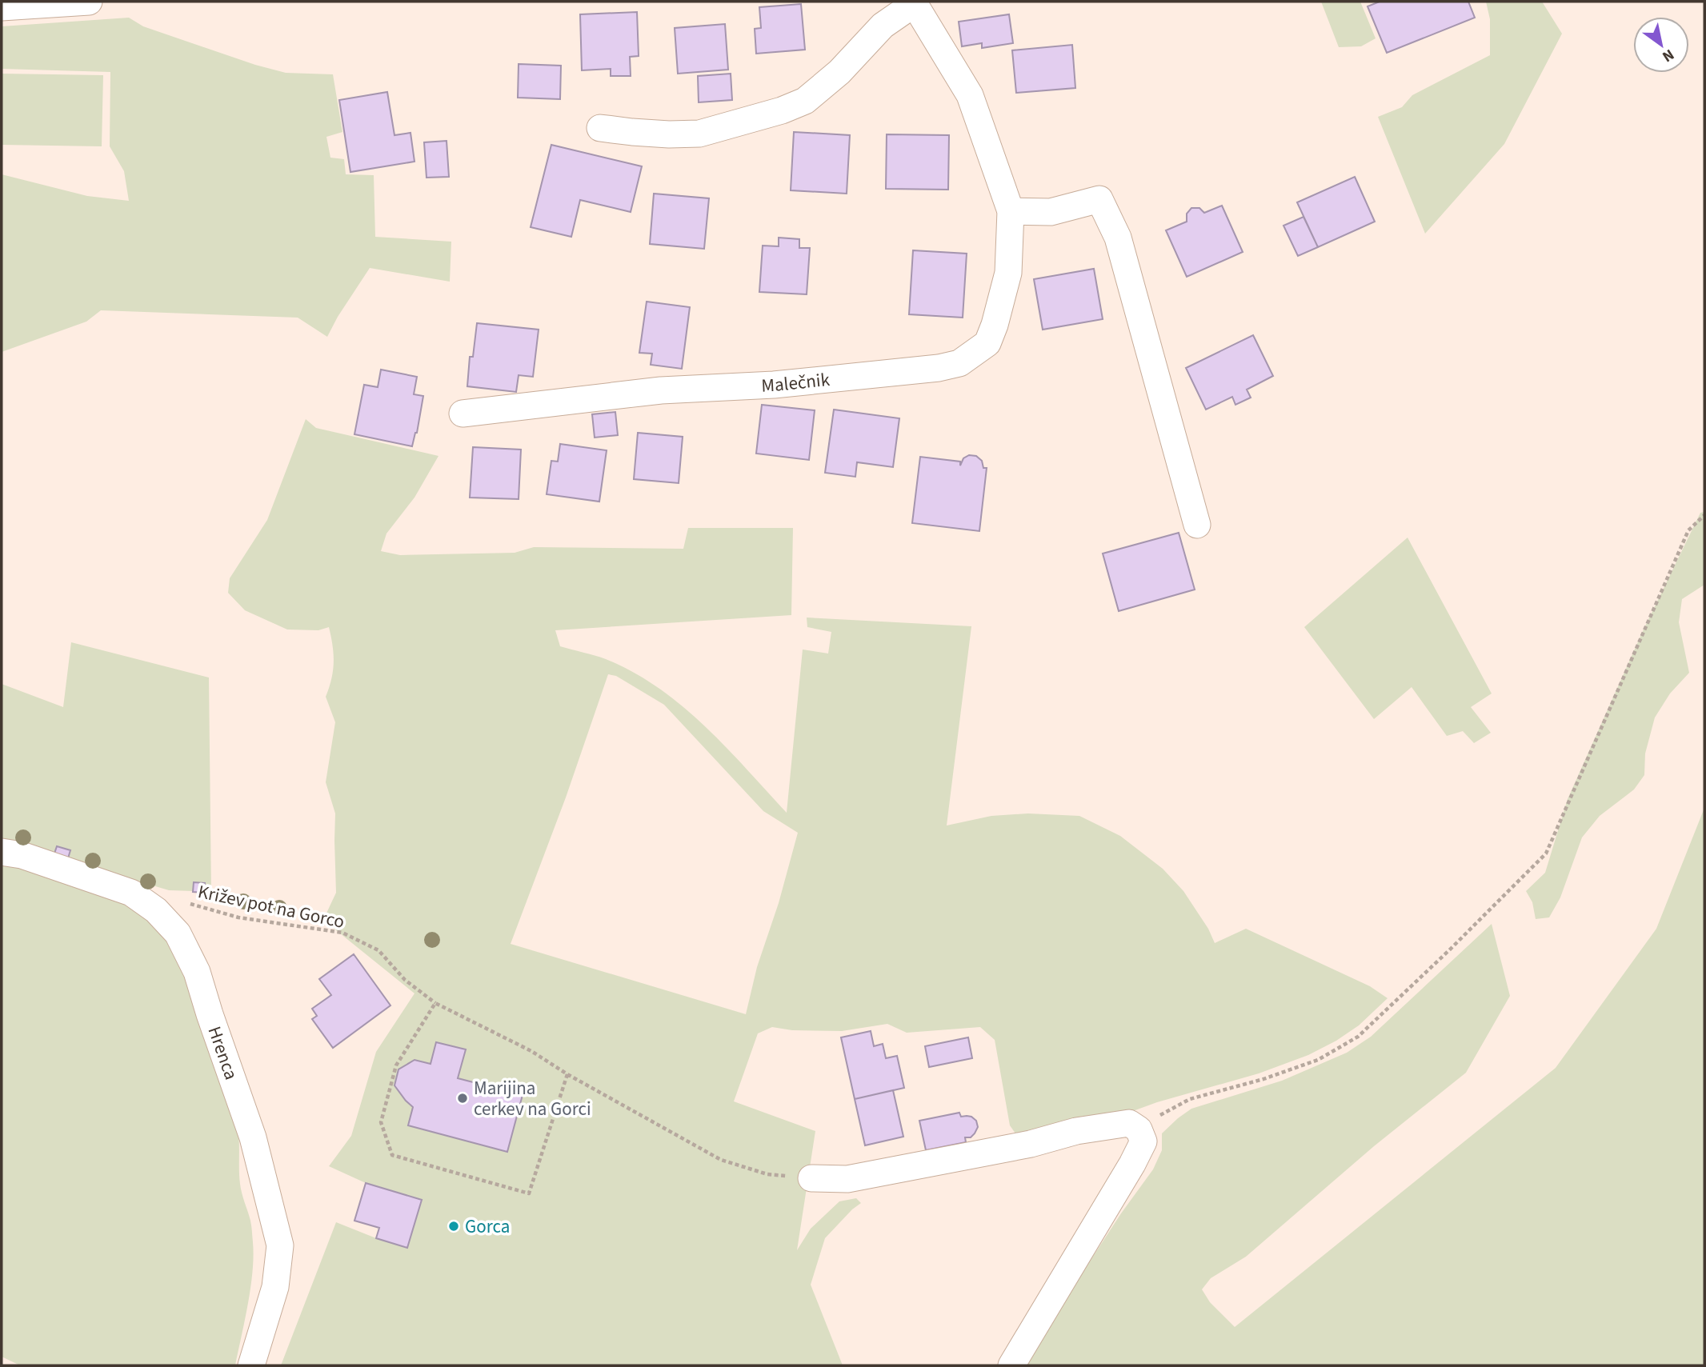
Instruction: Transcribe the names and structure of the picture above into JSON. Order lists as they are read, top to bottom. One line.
{"streets":{"street":["Malečnik","Hrenca"],"path":["Križev pot na Gorco"]},"places":["Marijina cerkev na Gorci","Gorca"],"north":"bottom right"}
